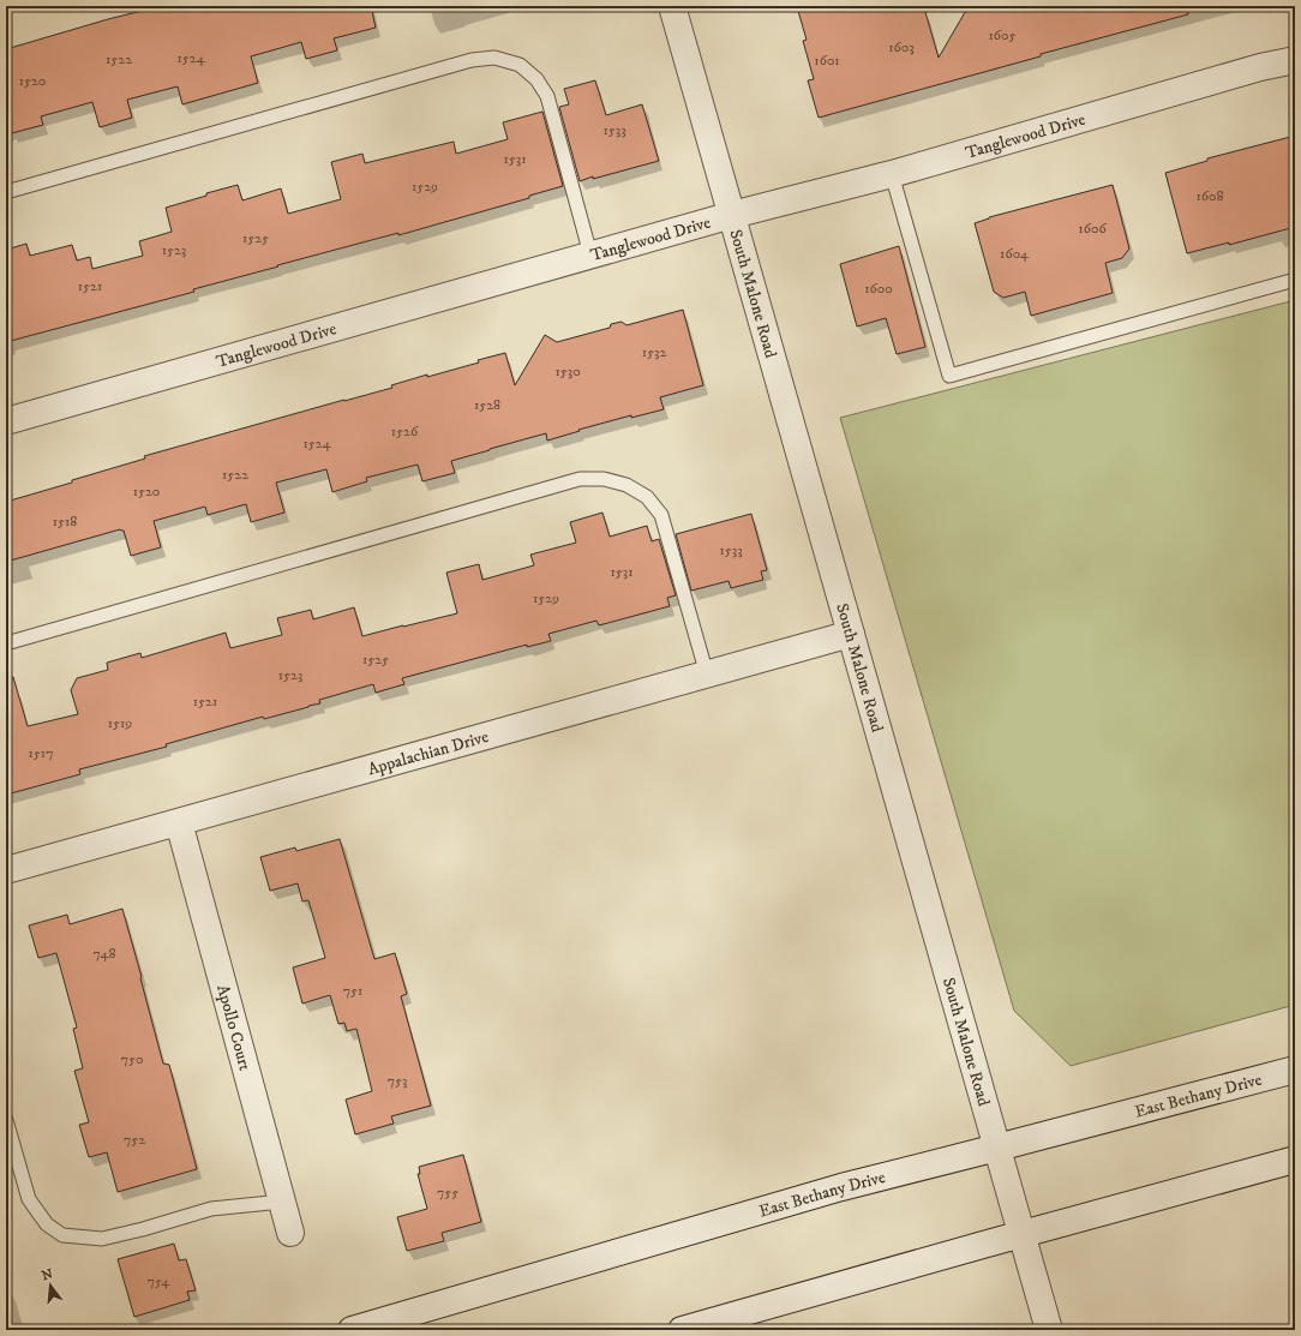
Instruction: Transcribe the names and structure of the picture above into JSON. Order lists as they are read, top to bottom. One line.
{"streets":{"street":["Tanglewood Drive","South Malone Road","Appalachian Drive","Apollo Court","East Bethany Drive"]},"crossings":[["Tanglewood Drive","South Malone Road"],["South Malone Road","Appalachian Drive"],["South Malone Road","East Bethany Drive"],["Appalachian Drive","Apollo Court"]],"house_numbers":["1605","1603","1524","1522","1601","1520","1533","1531","1529","1608","1606","1525","1523","1604","1521","1600","1532","1530","1528","1526","1524","1522","1520","1518","1533","1531","1529","1525","1523","1521","1519","1517","748","751","750","753","752","755","754"],"north":"top"}
